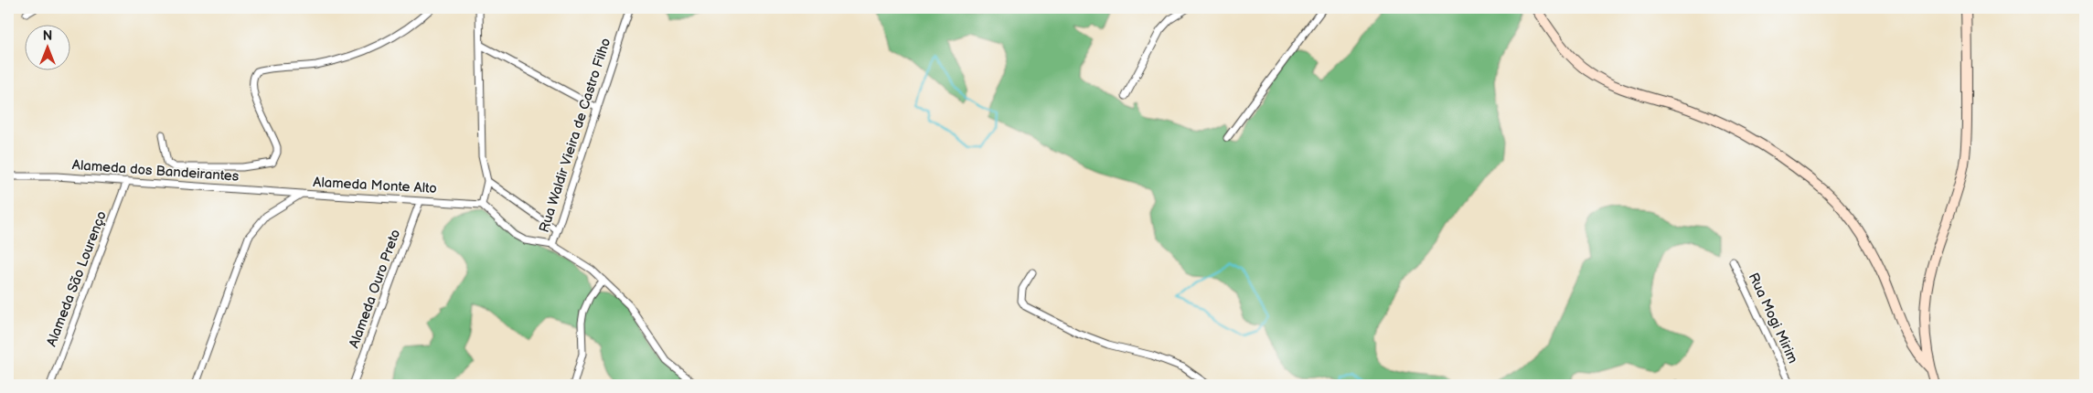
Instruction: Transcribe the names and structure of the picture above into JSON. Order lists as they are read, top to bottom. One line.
{"streets":{"street":["Rua Waldir Vieira de Castro Filho","Alameda dos Bandeirantes","Alameda Monte Alto","Alameda São Lourenço","Alameda Ouro Preto","Rua Mogi Mirim"]},"crossings":[["Alameda dos Bandeirantes","Alameda Monte Alto"],["Alameda dos Bandeirantes","Alameda São Lourenço"],["Alameda Monte Alto","Alameda Ouro Preto"]],"north":"top"}
